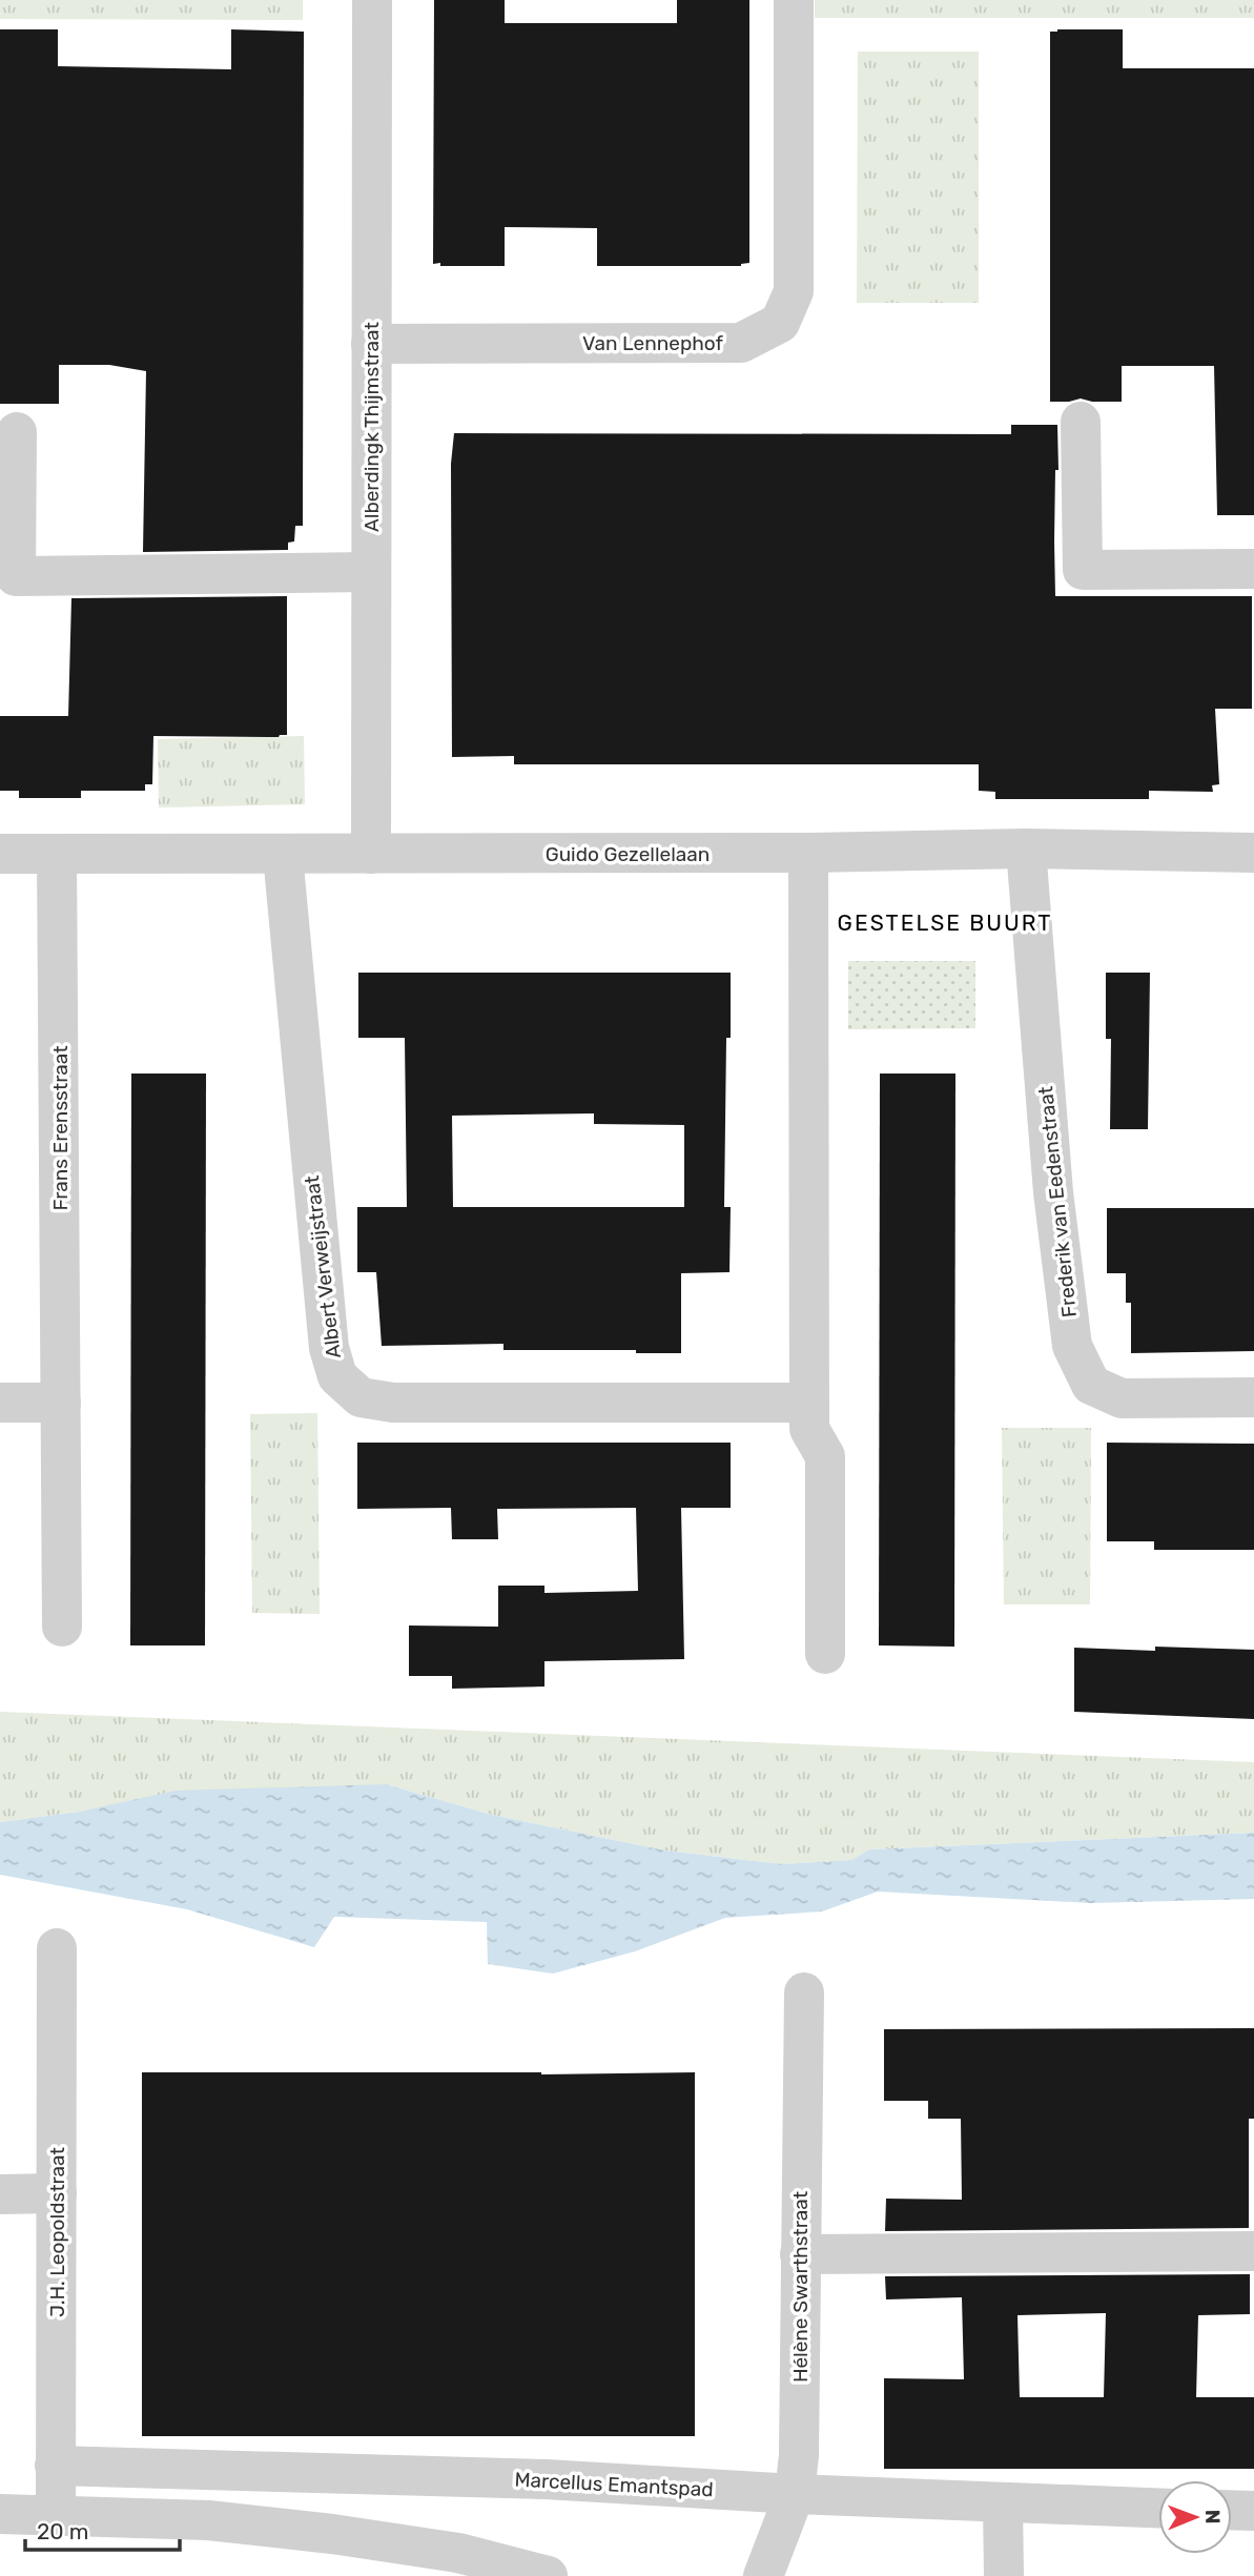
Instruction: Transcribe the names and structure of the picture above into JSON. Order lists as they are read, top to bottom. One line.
{"streets":{"street":["Van Lennephof","Alberdingk Thijmstraat","Guido Gezellelaan","Frans Erensstraat","Frederik van Eedenstraat","Albert Verweijstraat","J.H. Leopoldstraat","Hélène Swarthstraat","Marcellus Emantspad"]},"crossings":[["Van Lennephof","Alberdingk Thijmstraat"],["Alberdingk Thijmstraat","Guido Gezellelaan"],["Guido Gezellelaan","Frans Erensstraat"],["Guido Gezellelaan","Frederik van Eedenstraat"],["Guido Gezellelaan","Albert Verweijstraat"],["J.H. Leopoldstraat","Marcellus Emantspad"],["Hélène Swarthstraat","Marcellus Emantspad"]],"districts":["GESTELSE BUURT"],"scale_bar":"20 m","north":"right"}
